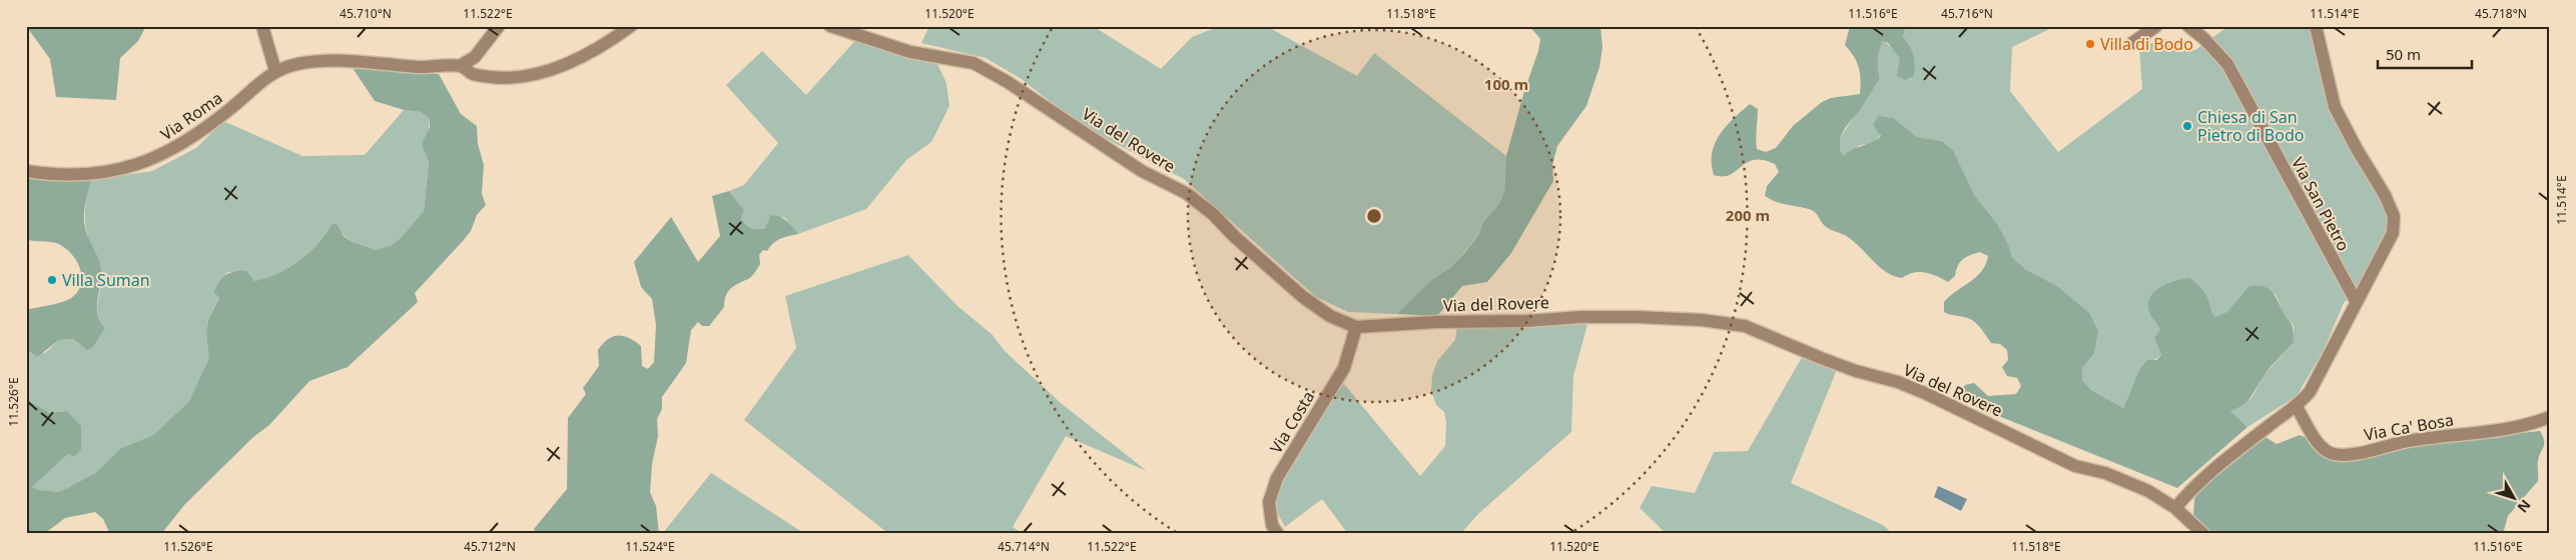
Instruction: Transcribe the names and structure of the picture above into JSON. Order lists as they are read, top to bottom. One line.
{"streets":{"street":["Via Roma","Via del Rovere","Via San Pietro","Via Costa","Via Ca' Bosa"]},"crossings":[["Via del Rovere","Via Costa"]],"places":["Villa di Bodo","Chiesa di San Pietro di Bodo","Villa Suman"],"scale_bar":"50 m","north":"bottom right","coordinates":["45.710°N","11.522°E","11.520°E","11.518°E","11.516°E","45.716°N","11.514°E","45.718°N","11.526°E","45.712°N","11.524°E","45.714°N"],"rings":["100 m","200 m"]}
